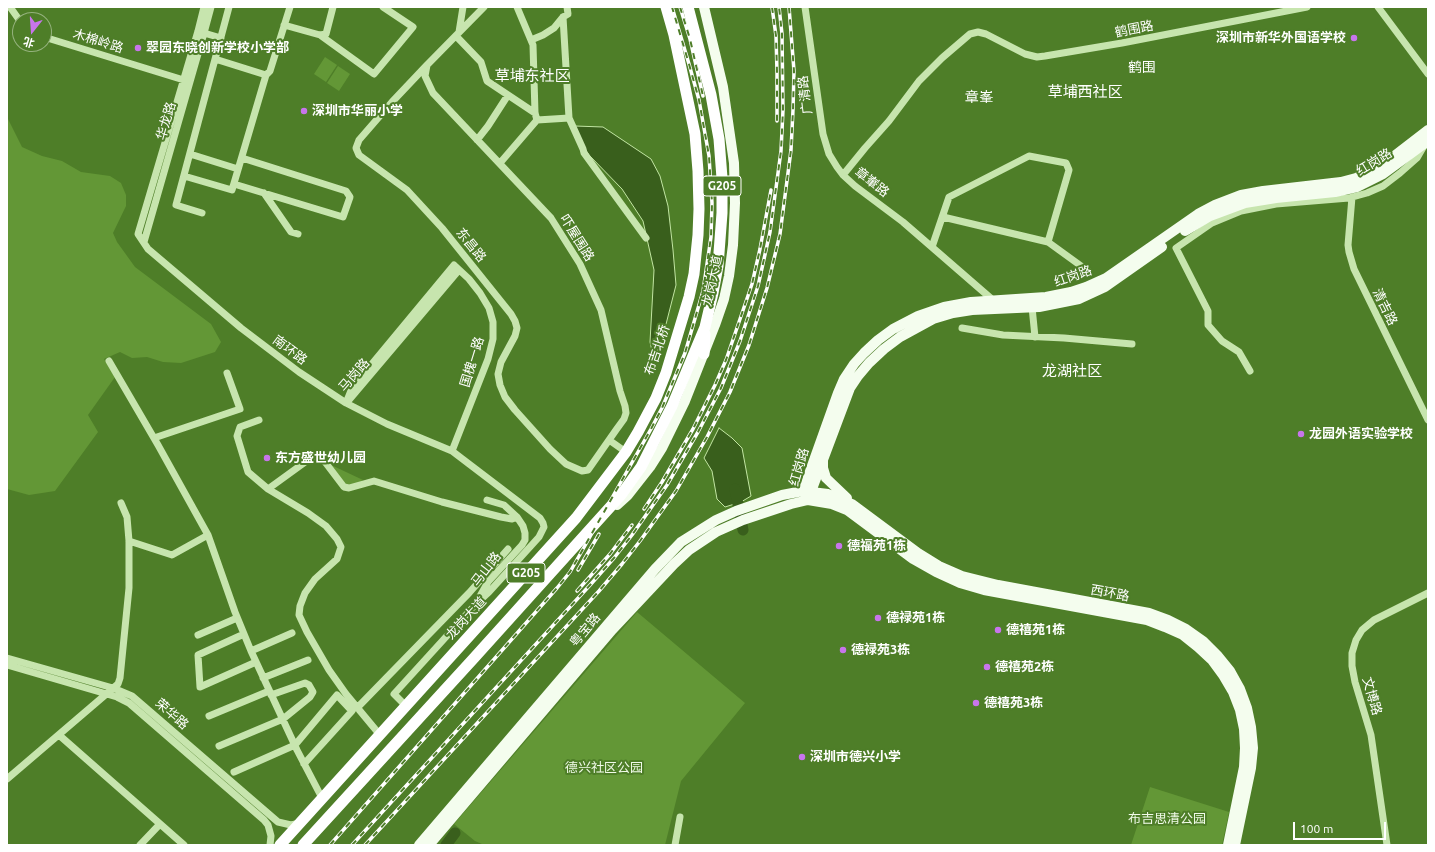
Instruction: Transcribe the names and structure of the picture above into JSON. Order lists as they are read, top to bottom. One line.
{"streets":{"highway":["G205","龙岗大道","布吉北桥"],"main road":["红岗路","西环路","粤宝路"],"street":["鹤围路","木棉岭路","广清路","华龙路","章輋路","吓屋围路","东昌路","清吉路","南环路","国槐一路","马岗路","马山路","文博路","荣华路"]},"crossings":[["鹤围路","章輋路"],["木棉岭路","华龙路"],["广清路","章輋路"],["华龙路","南环路"],["红岗路","章輋路"],["红岗路","西环路"],["红岗路","粤宝路"],["吓屋围路","东昌路"],["龙岗大道","布吉北桥"],["龙岗大道","马山路"],["龙岗大道","荣华路"],["南环路","国槐一路"],["南环路","马岗路"],["南环路","马山路"],["国槐一路","马岗路"],["西环路","粤宝路"]],"districts":["鹤围","草埔东社区","草埔西社区","章峯","龙湖社区"],"parks":["德兴社区公园","布吉思清公园"],"places":["深圳市新华外国语学校","翠园东晓创新学校小学部","深圳市华丽小学","龙园外语实验学校","东方盛世幼儿园","德福苑1栋","德禄苑1栋","德禧苑1栋","德禄苑3栋","德禧苑2栋","德禧苑3栋","深圳市德兴小学"],"scale_bar":"100 m","north":"bottom"}
